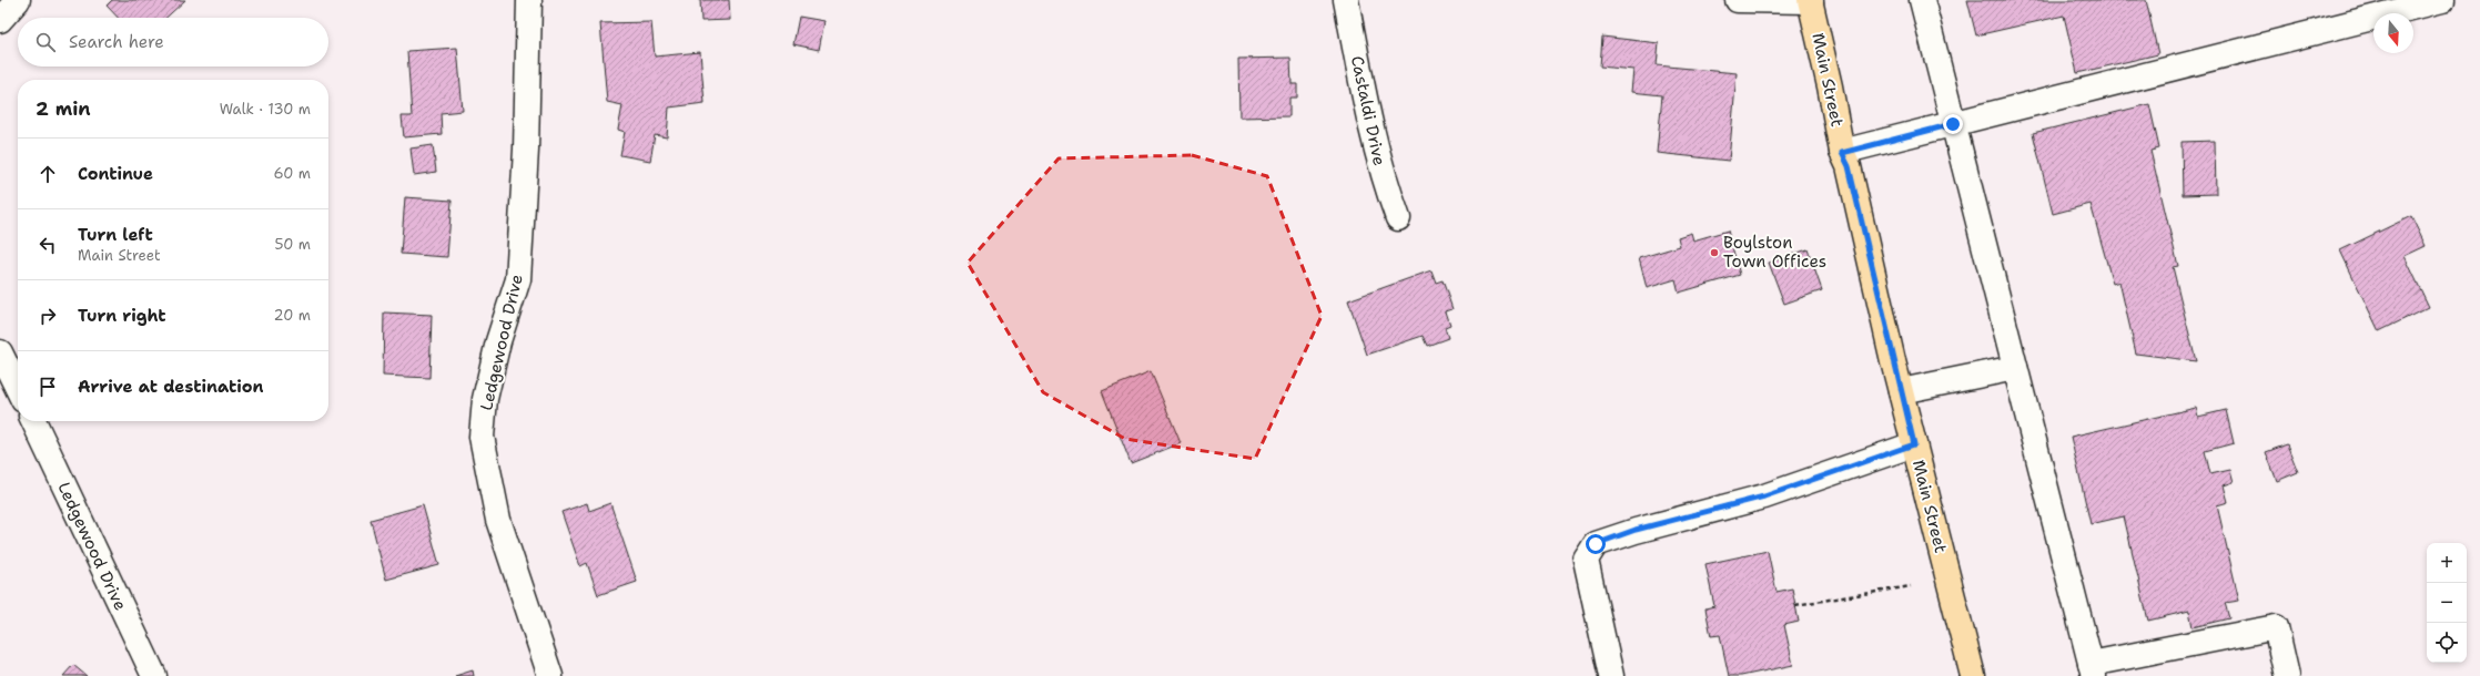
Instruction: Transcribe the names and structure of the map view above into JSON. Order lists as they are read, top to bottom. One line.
{"streets":{"main road":["Main Street"],"street":["Castaldi Drive","Ledgewood Drive"]},"places":["Boylston Town Offices"],"north":"bottom","page":{"search":"Search here","heading":["2 min","Walk · 130 m"],"list":[["Continue","60 m"],["Turn left","Main Street","50 m"],["Turn right","20 m"],"Arrive at destination"],"map_buttons":["+","−"]}}
